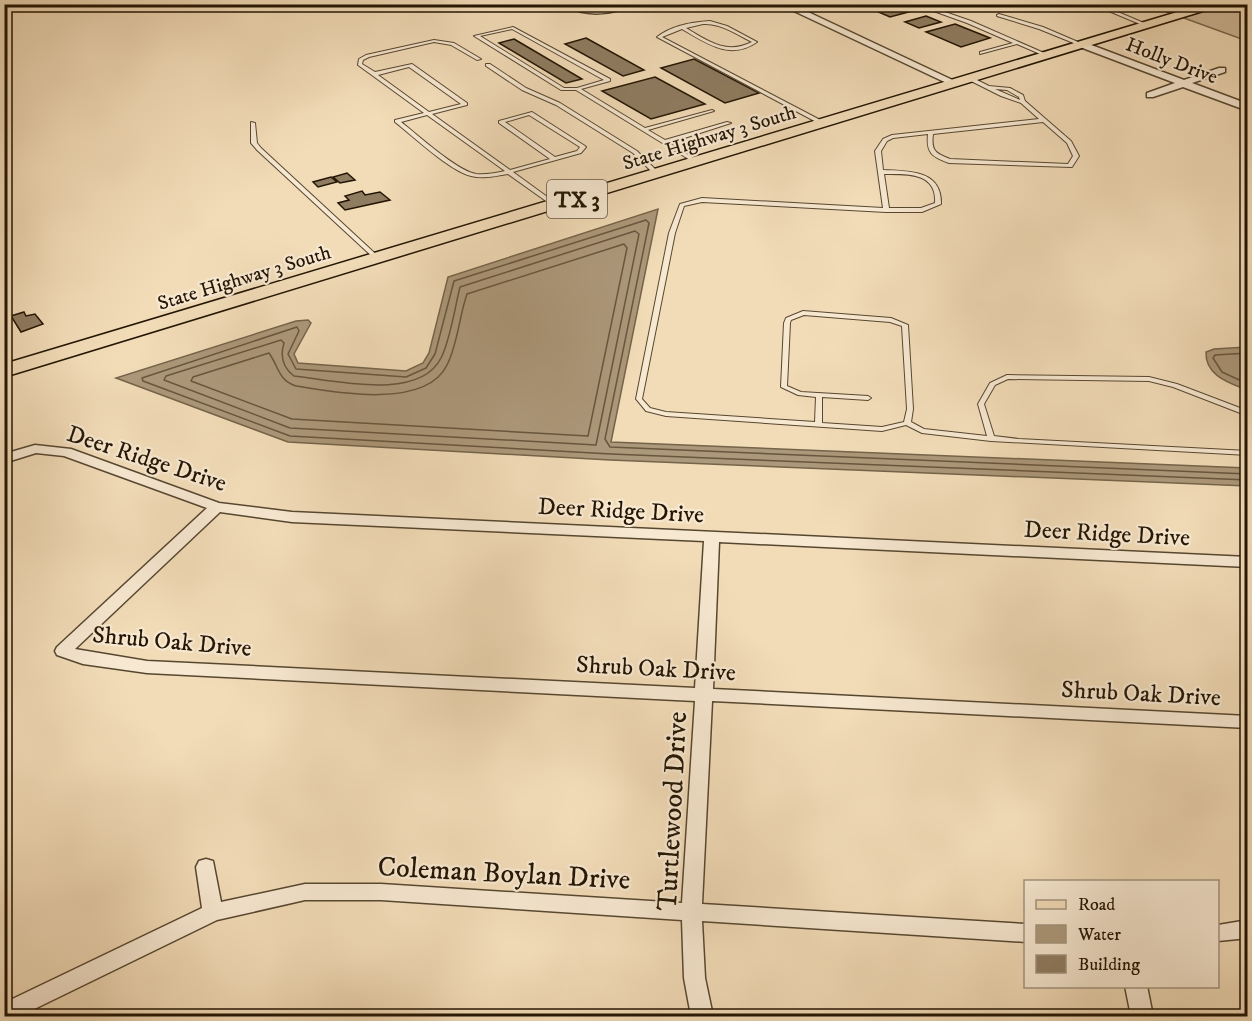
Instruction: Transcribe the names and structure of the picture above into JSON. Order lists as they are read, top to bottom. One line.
{"streets":{"main road":["State Highway 3 South","TX 3"],"street":["Holly Drive","Deer Ridge Drive","Shrub Oak Drive","Turtlewood Drive","Coleman Boylan Drive"]},"crossings":[["Holly Drive","State Highway 3 South"],["Deer Ridge Drive","Shrub Oak Drive"],["Deer Ridge Drive","Turtlewood Drive"],["Shrub Oak Drive","Turtlewood Drive"],["Turtlewood Drive","Coleman Boylan Drive"]],"legend":["Road","Water","Building"]}
